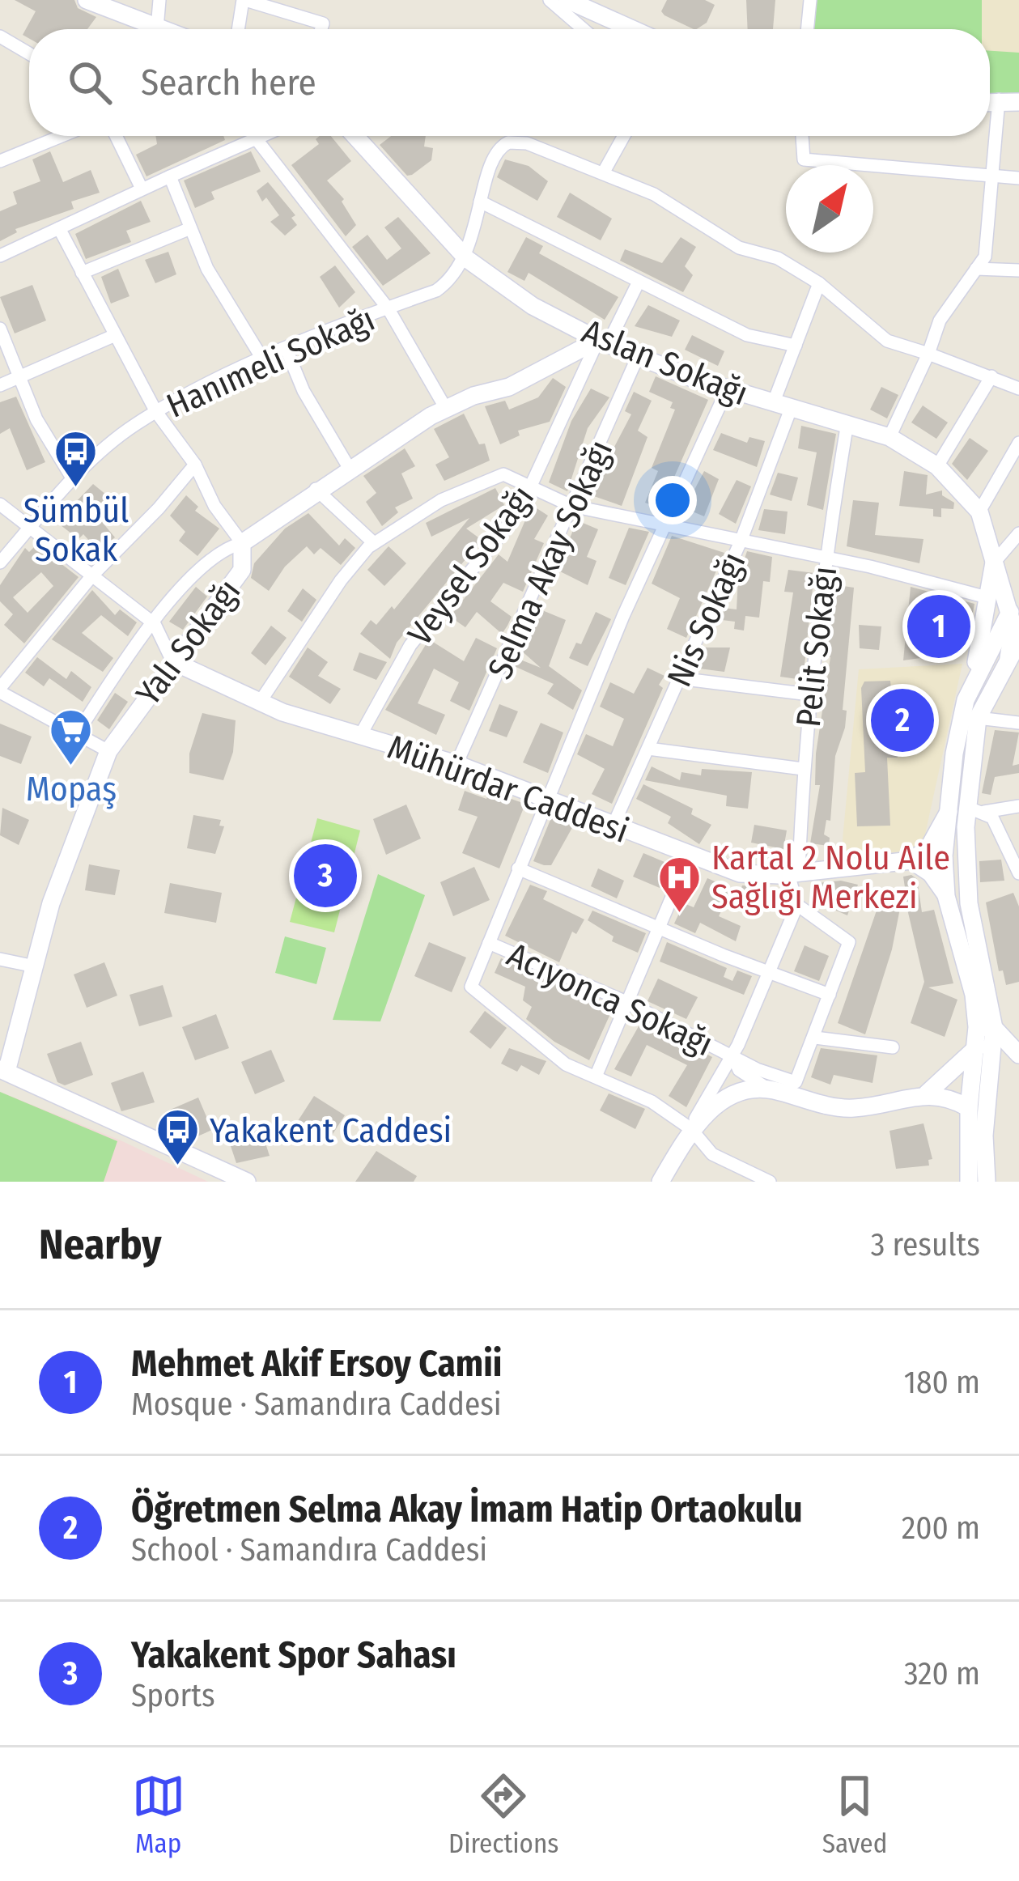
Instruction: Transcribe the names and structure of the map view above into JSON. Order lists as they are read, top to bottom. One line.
{"streets":{"street":["Hanımeli Sokağı","Aslan Sokağı","Selma Akay Sokağı","Veysel Sokağı","Nis Sokağı","Yalı Sokağı","Pelit Sokağı","Mühürdar Caddesi","Acıyonca Sokağı"]},"crossings":[["Hanımeli Sokağı","Aslan Sokağı"],["Aslan Sokağı","Selma Akay Sokağı"],["Aslan Sokağı","Veysel Sokağı"],["Aslan Sokağı","Nis Sokağı"],["Aslan Sokağı","Yalı Sokağı"],["Aslan Sokağı","Pelit Sokağı"],["Selma Akay Sokağı","Mühürdar Caddesi"],["Veysel Sokağı","Yalı Sokağı"],["Veysel Sokağı","Mühürdar Caddesi"],["Nis Sokağı","Mühürdar Caddesi"],["Yalı Sokağı","Mühürdar Caddesi"],["Pelit Sokağı","Mühürdar Caddesi"]],"places":{"bus stop":["Sümbül Sokak","Yakakent Caddesi"],"supermarket":["Mopaş"],"hospital":["Kartal 2 Nolu Aile Sağlığı Merkezi"]},"north":"top right","page":{"search":"Search here","pins":["1","2","3"],"heading":["Nearby","3 results"],"list":[{"mark":"1","name":"Mehmet Akif Ersoy Camii","note":"Mosque · Samandıra Caddesi","value":"180 m"},{"mark":"2","name":"Öğretmen Selma Akay İmam Hatip Ortaokulu","note":"School · Samandıra Caddesi","value":"200 m"},{"mark":"3","name":"Yakakent Spor Sahası","note":"Sports","value":"320 m"}],"nav":["Map","Directions","Saved"]}}
